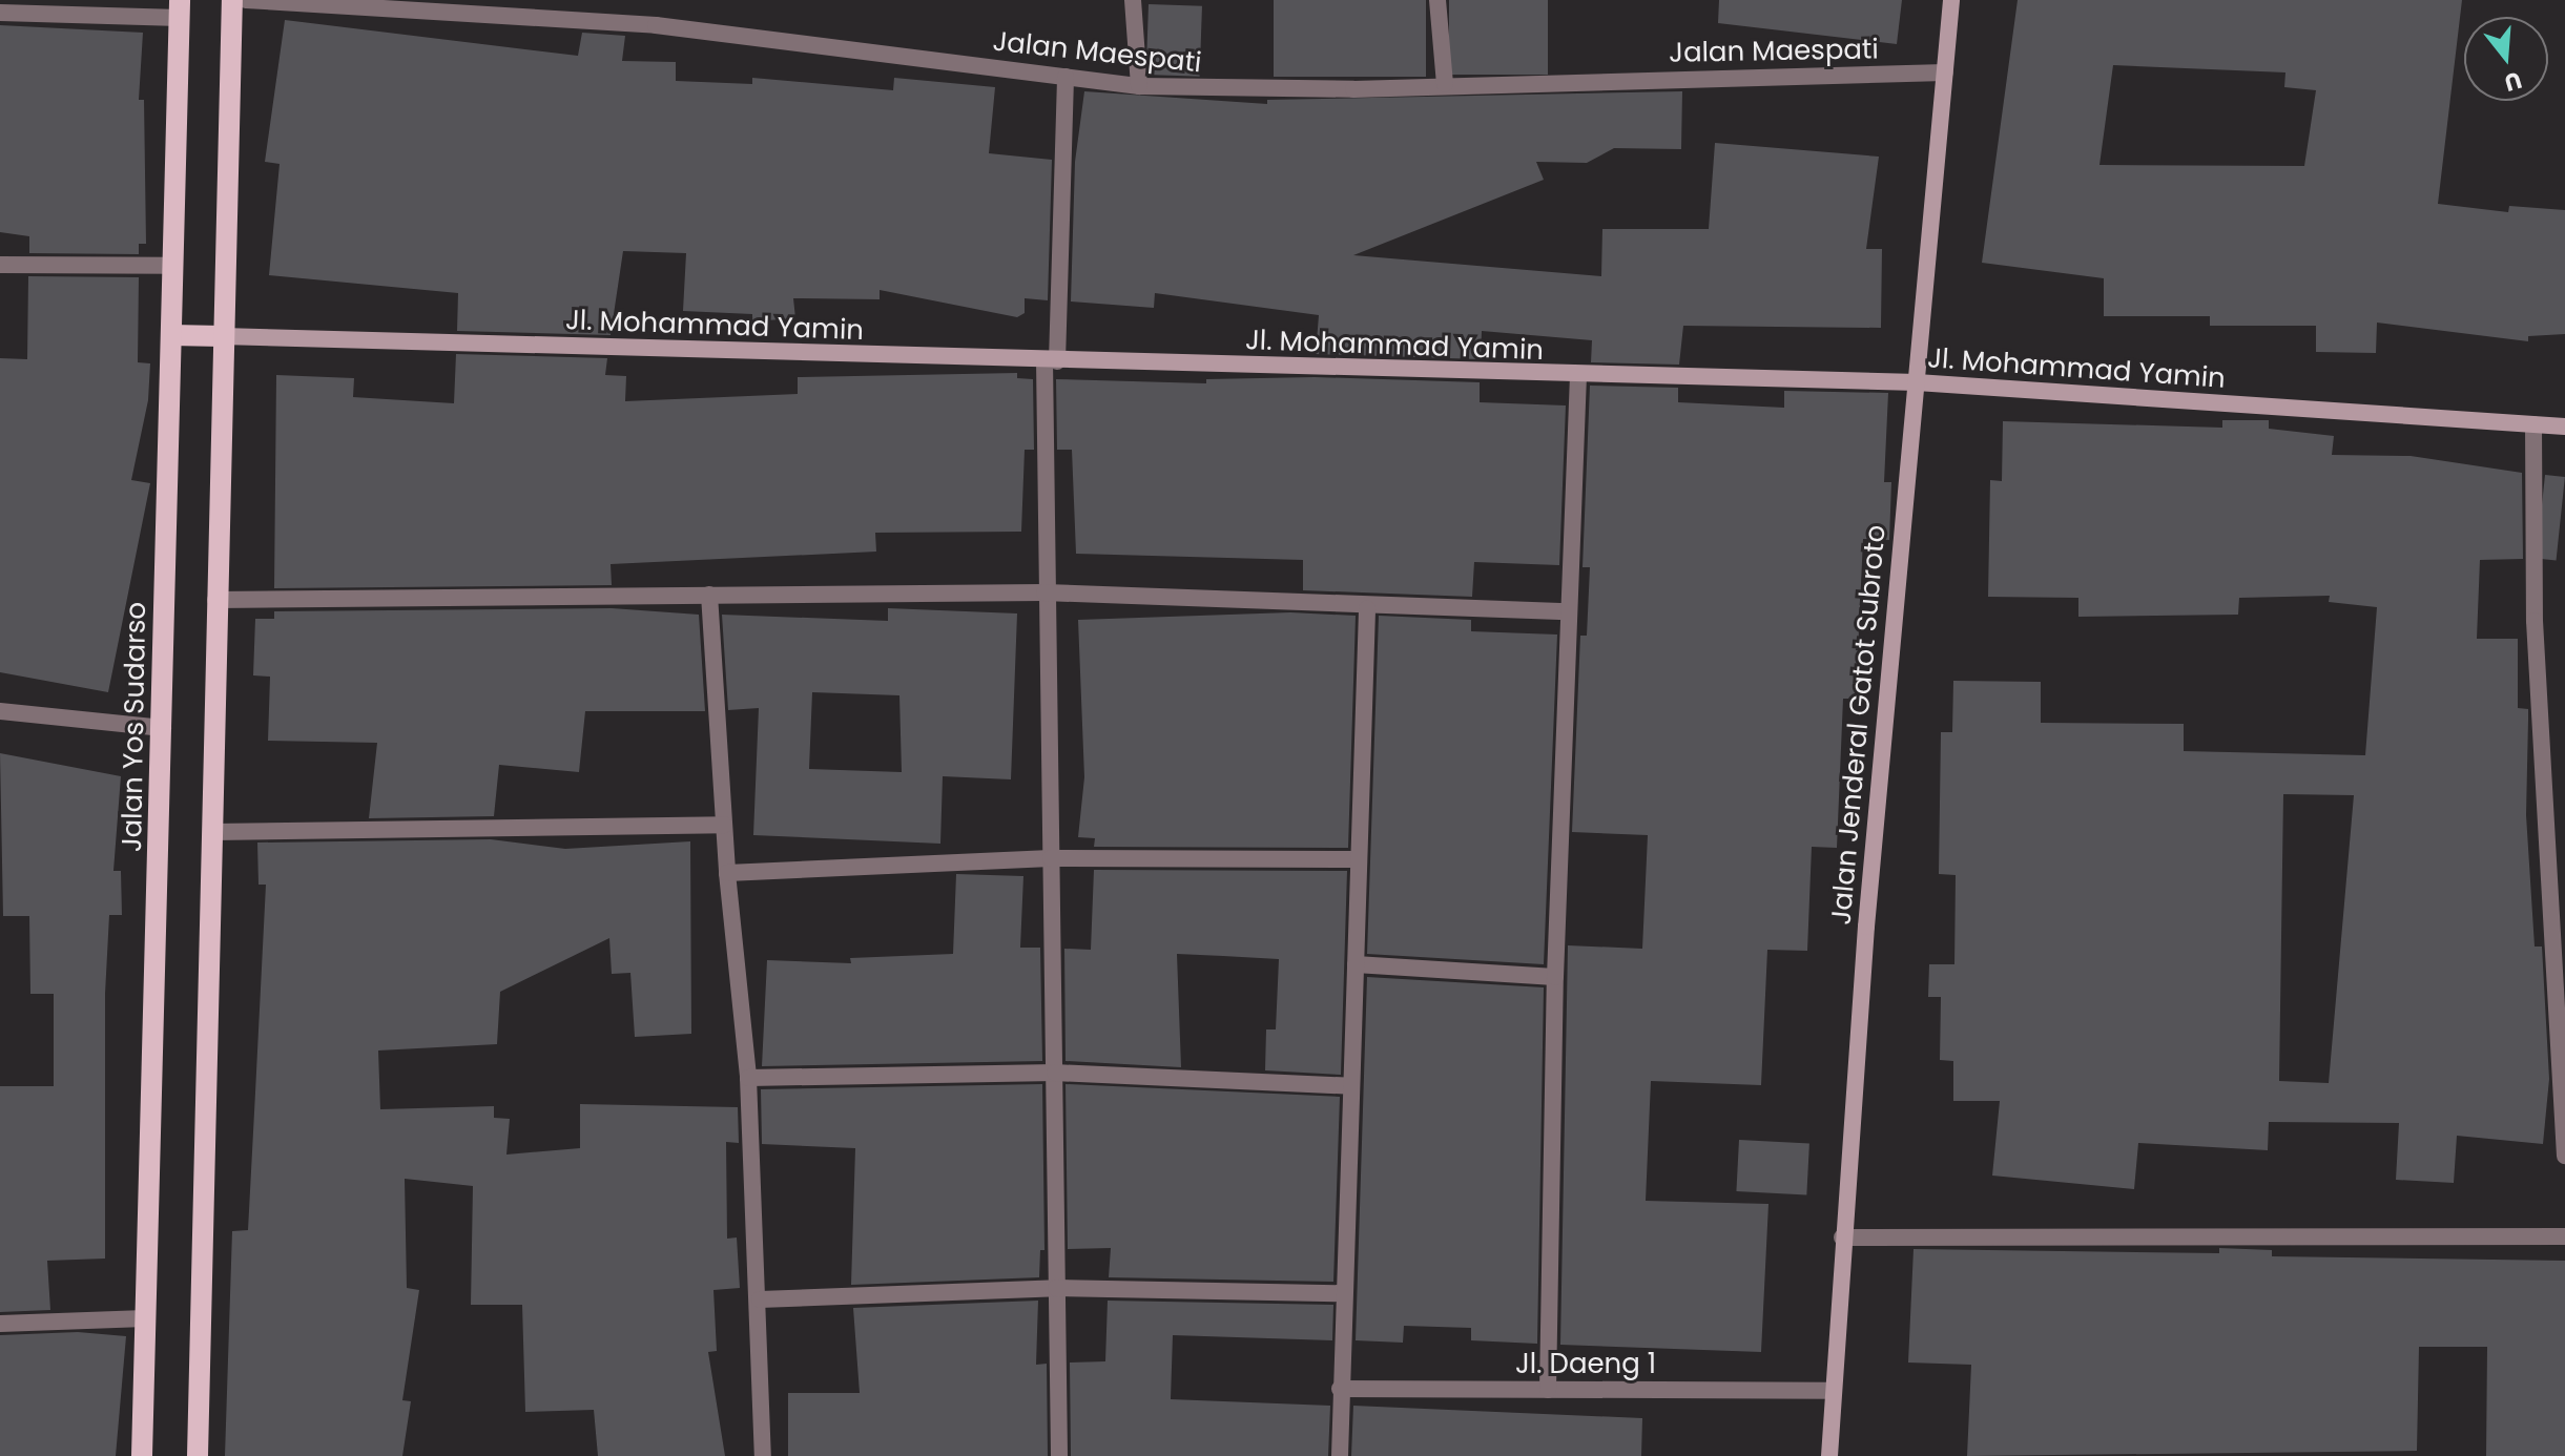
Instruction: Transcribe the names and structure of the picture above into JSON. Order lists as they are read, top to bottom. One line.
{"streets":{"main road":["Jl. Mohammad Yamin","Jalan Jenderal Gatot Subroto","Jalan Yos Sudarso"],"street":["Jalan Maespati","Jl. Daeng 1"]},"crossings":[["Jalan Maespati","Jalan Jenderal Gatot Subroto"],["Jl. Mohammad Yamin","Jalan Jenderal Gatot Subroto"],["Jalan Jenderal Gatot Subroto","Jl. Daeng 1"]],"north":"bottom"}
